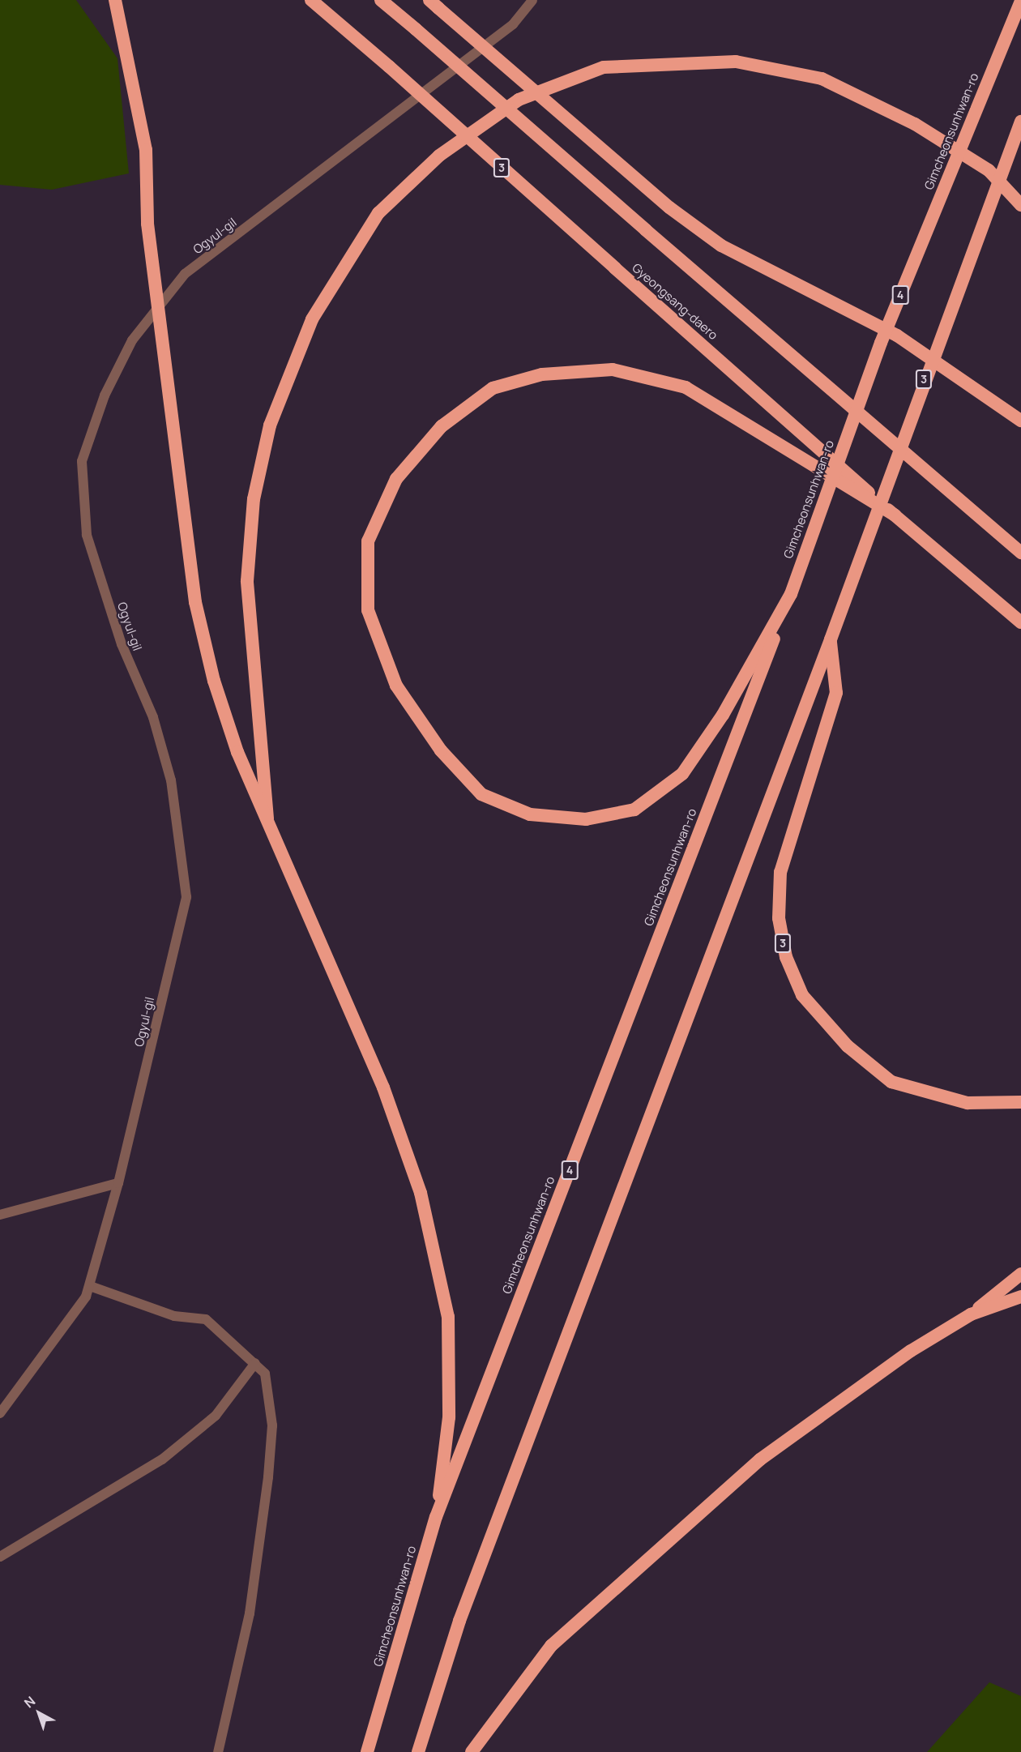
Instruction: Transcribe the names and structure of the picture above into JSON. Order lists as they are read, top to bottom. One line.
{"streets":{"highway":["Gimcheonsunhwan-ro","3","4","Gyeongsang-daero"],"street":["Ogyul-gil"]},"north":"top left"}
